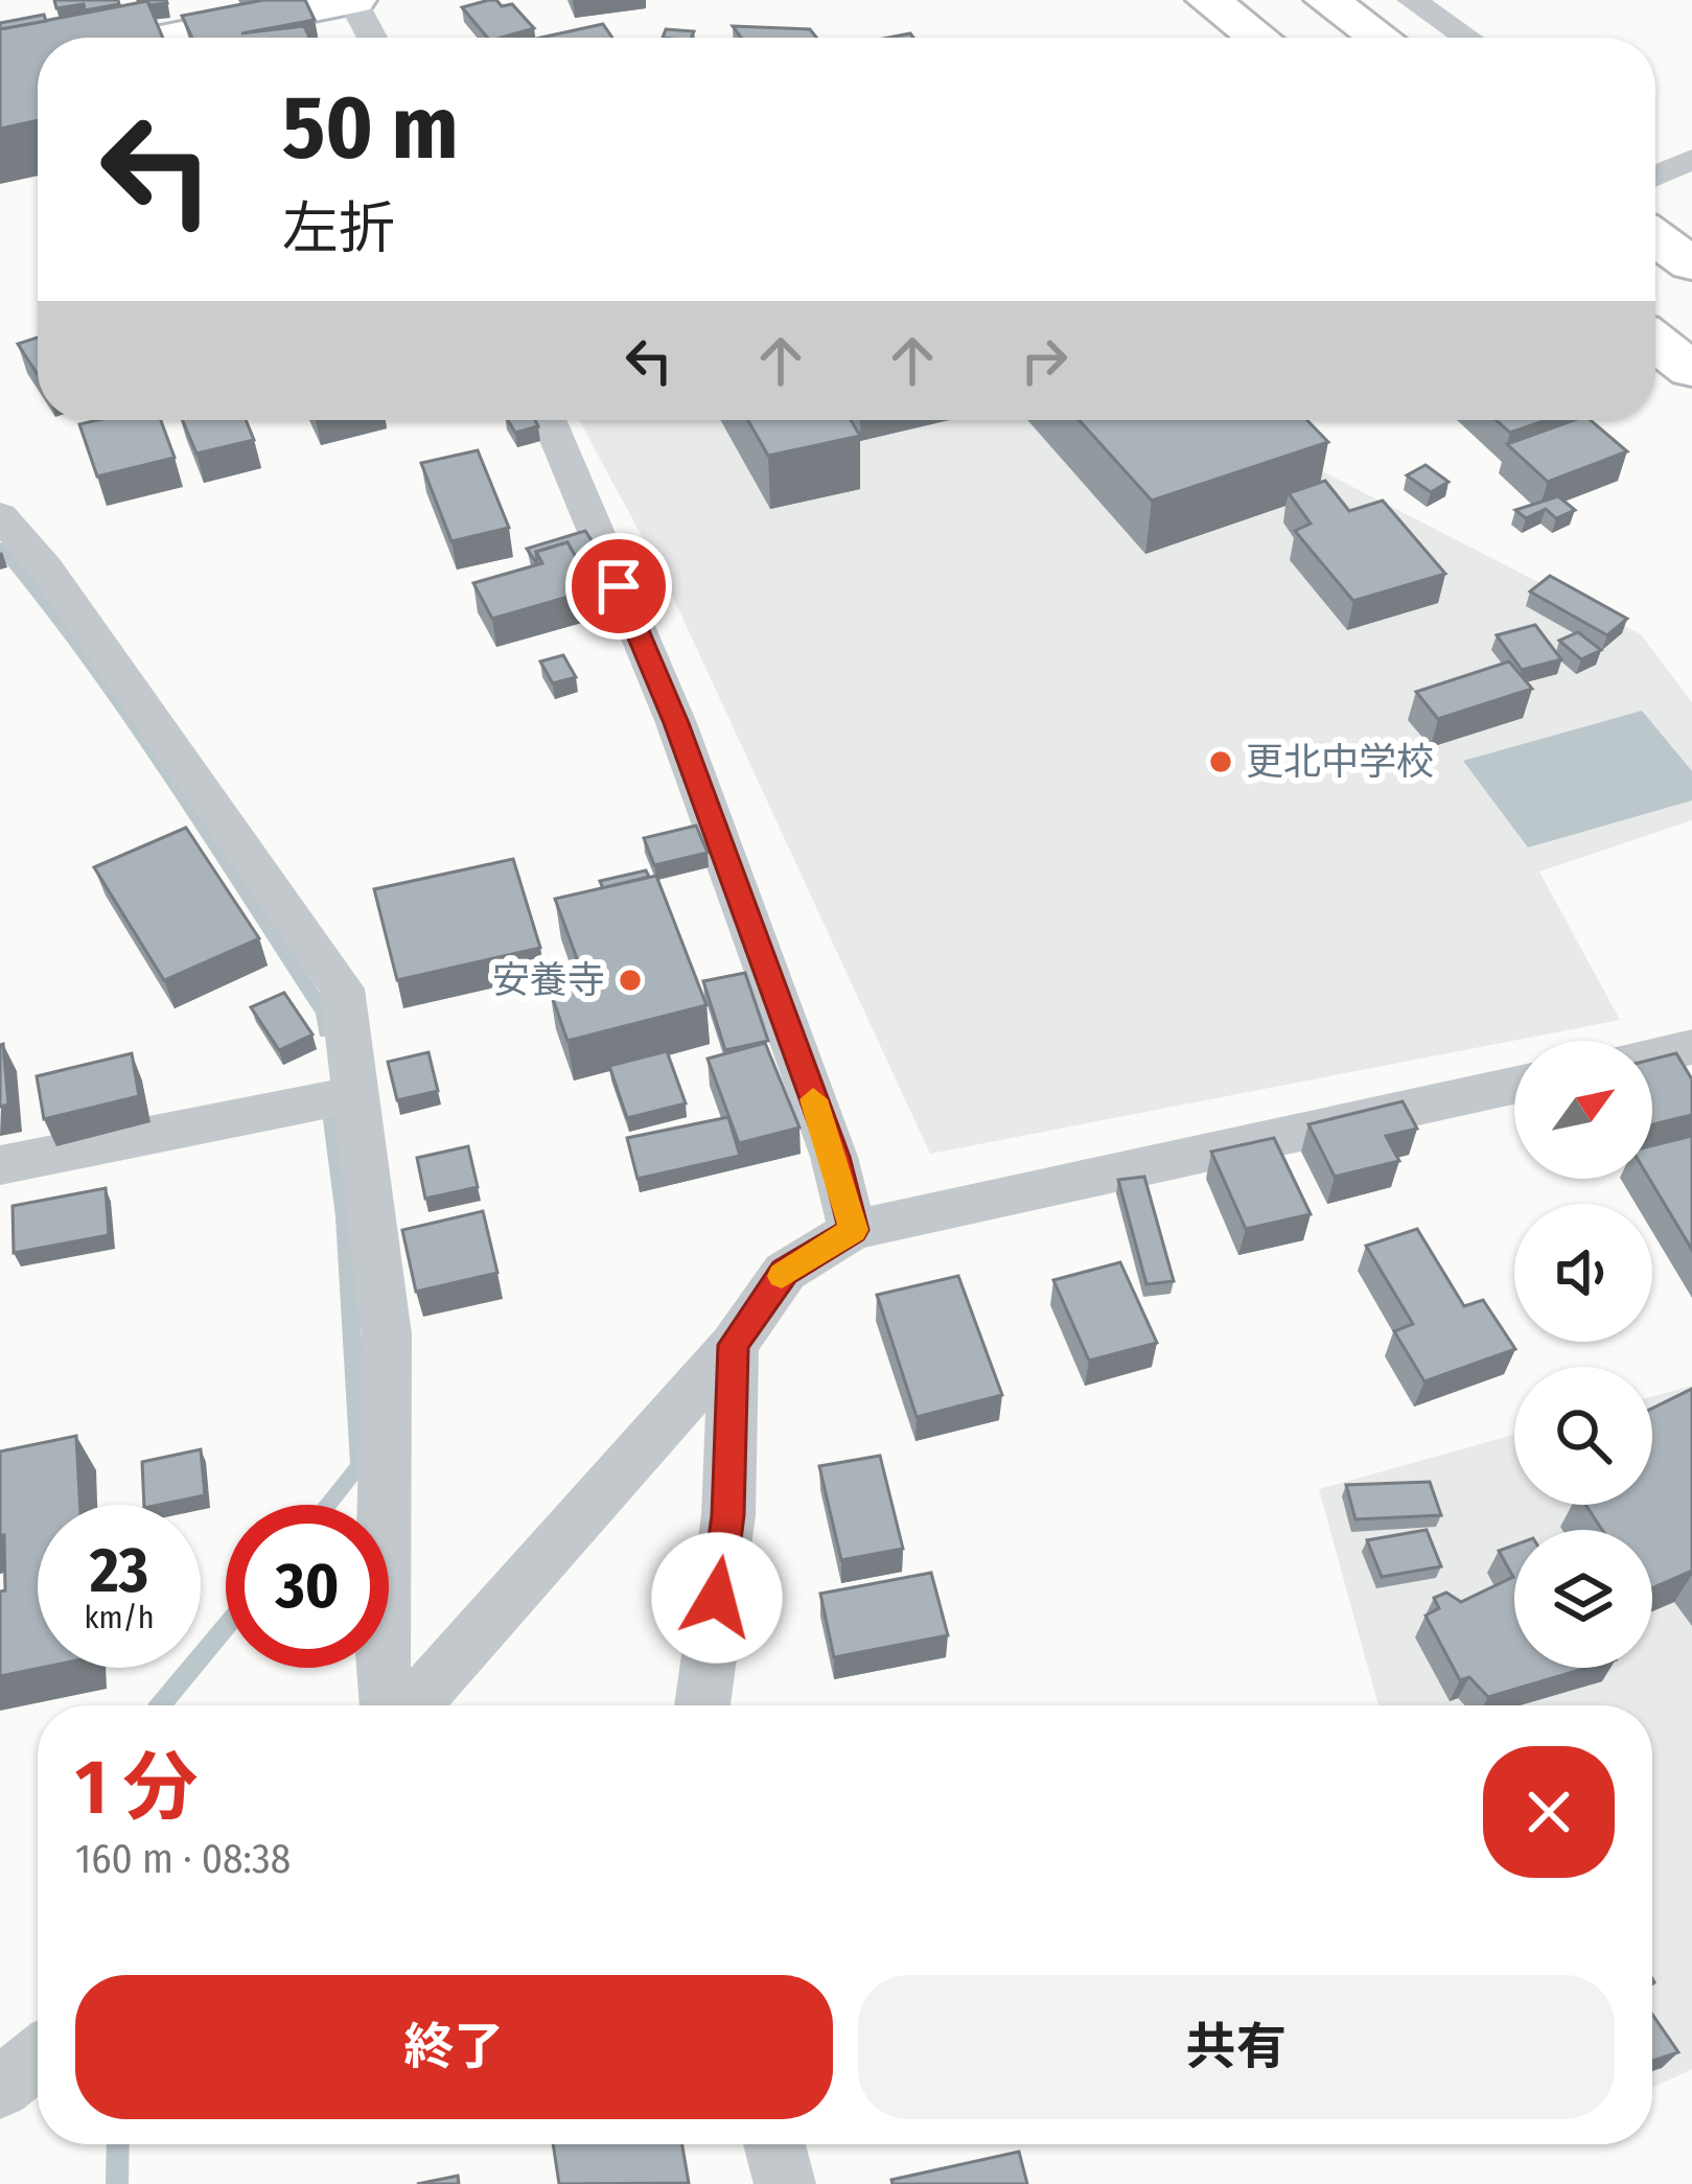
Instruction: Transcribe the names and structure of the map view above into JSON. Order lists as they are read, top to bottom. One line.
{"places":["更北中学校","安養寺"],"north":"top right","page":{"turn":["50 m","左折"],"speed":"23 km/h","limit":"30","heading":["1 分","160 m · 08:38"],"buttons":["終了","共有"]}}
